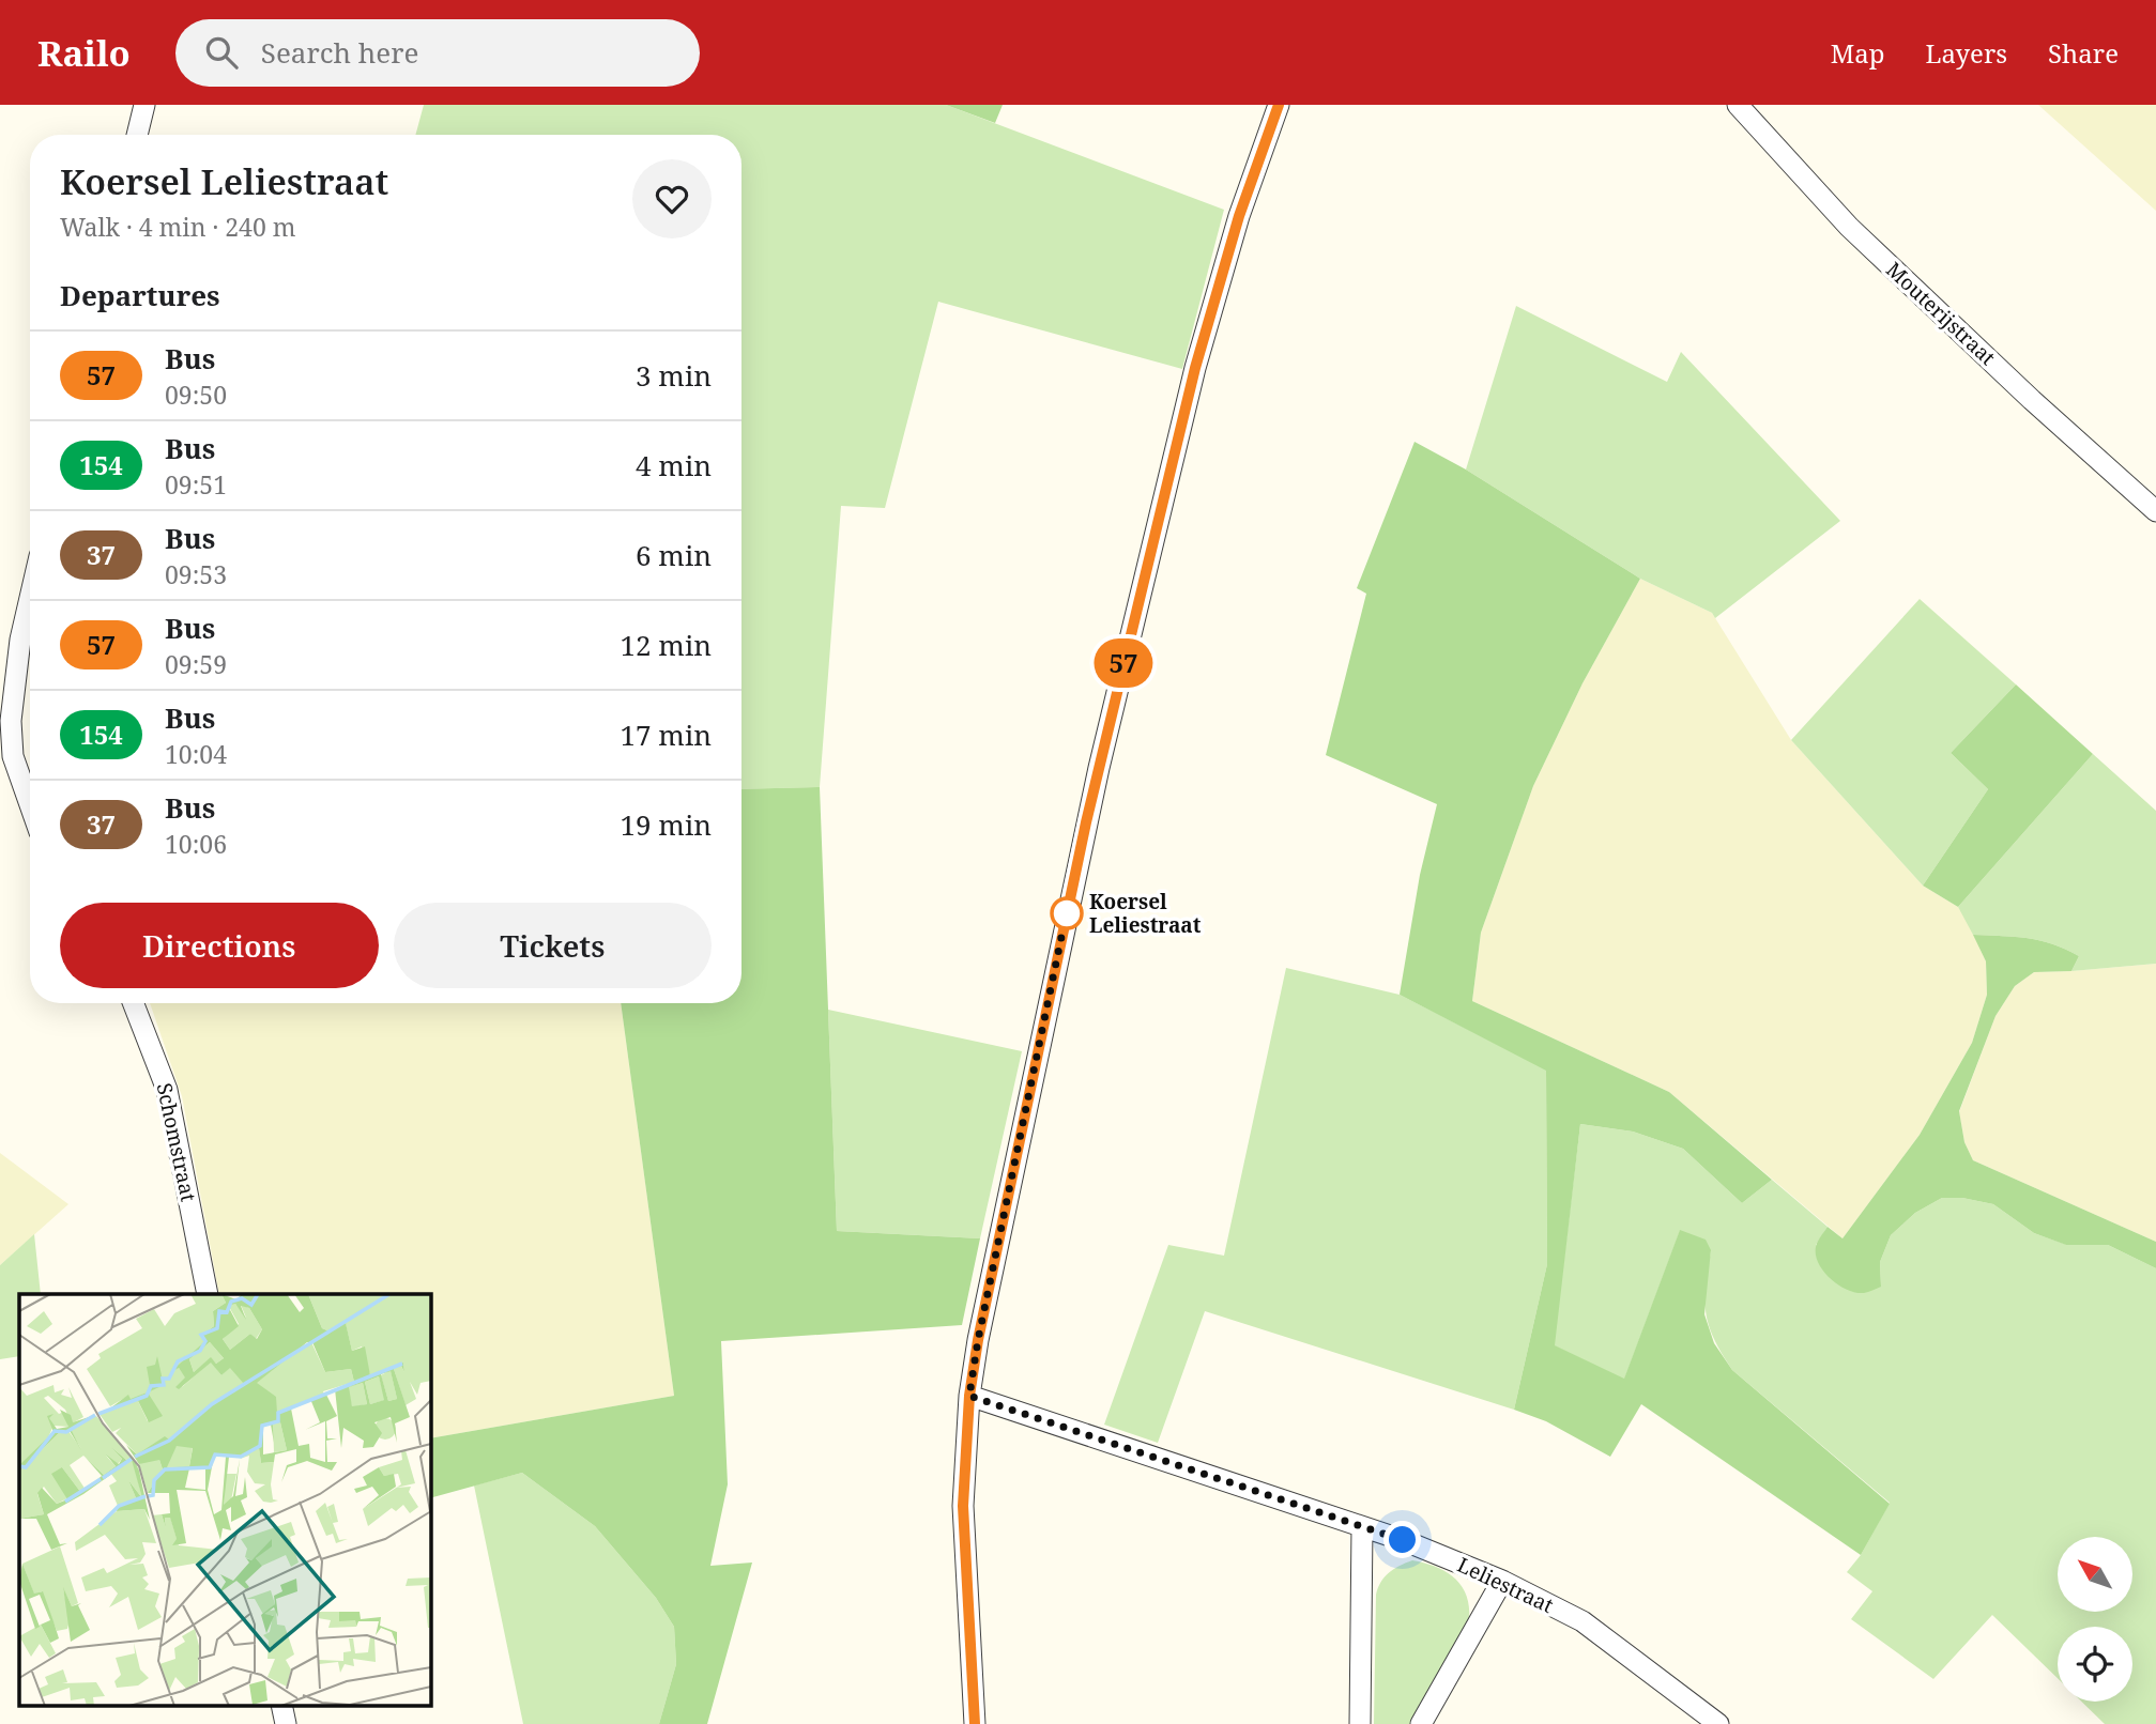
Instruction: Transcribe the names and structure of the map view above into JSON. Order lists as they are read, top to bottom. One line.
{"streets":{"street":["Mouterijstraat","Schomstraat","Leliestraat"]},"places":["Koersel Leliestraat"],"lines":["bus line 57"],"north":"top left","page":{"header":"Railo","search":"Search here","nav":["Map","Layers","Share"],"on_map":"57","heading":[["Koersel Leliestraat","Walk · 4 min · 240 m"],"Departures"],"list":[{"mark":"57","name":"Bus","note":"09:50","value":"3 min"},{"mark":"154","name":"Bus","note":"09:51","value":"4 min"},{"mark":"37","name":"Bus","note":"09:53","value":"6 min"},{"mark":"57","name":"Bus","note":"09:59","value":"12 min"},{"mark":"154","name":"Bus","note":"10:04","value":"17 min"},{"mark":"37","name":"Bus","note":"10:06","value":"19 min"}],"buttons":["Directions","Tickets"]}}
